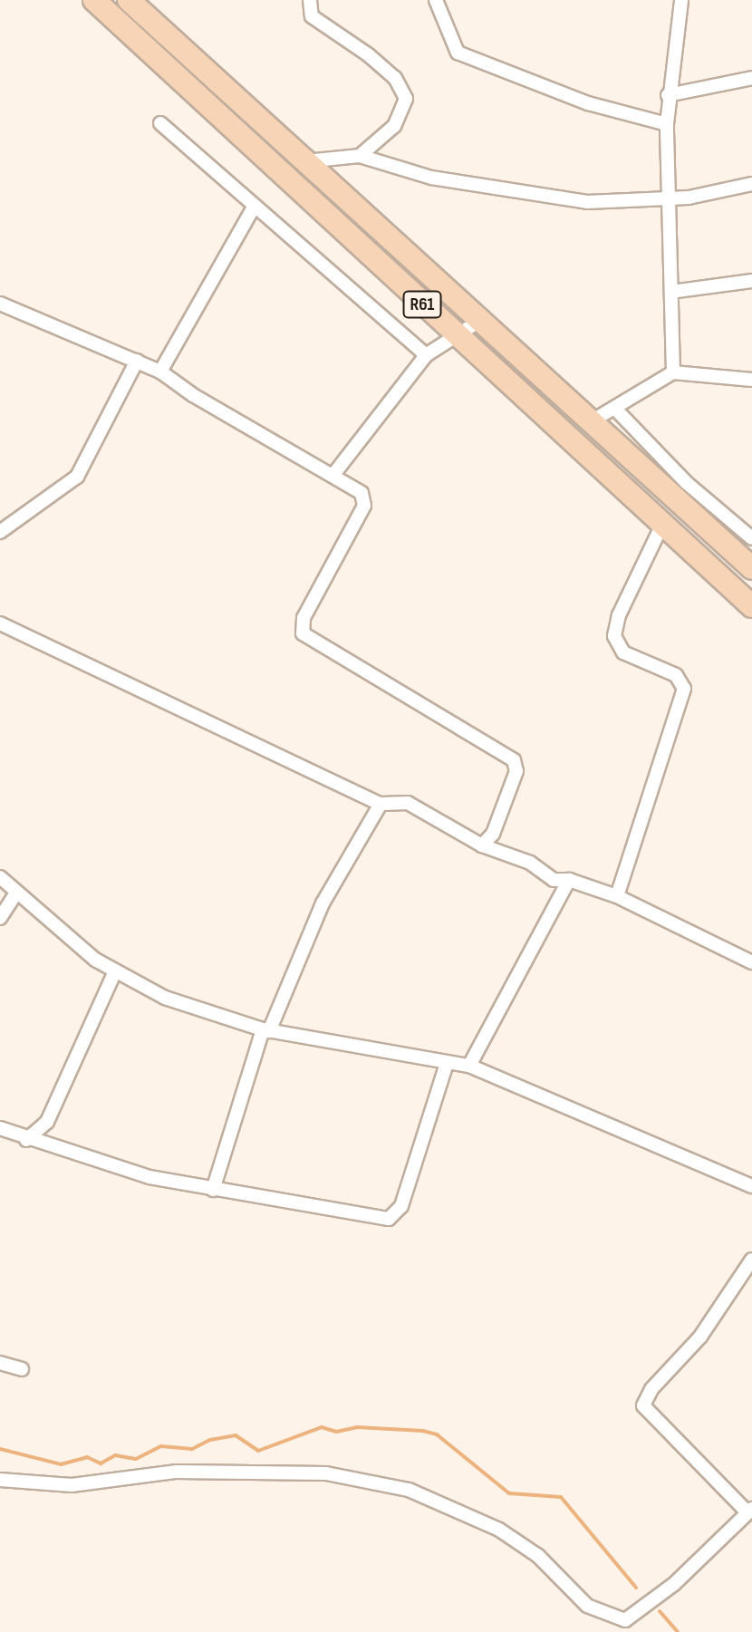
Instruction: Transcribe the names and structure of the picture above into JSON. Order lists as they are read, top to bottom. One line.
{"streets":{"main road":["R61"]}}
